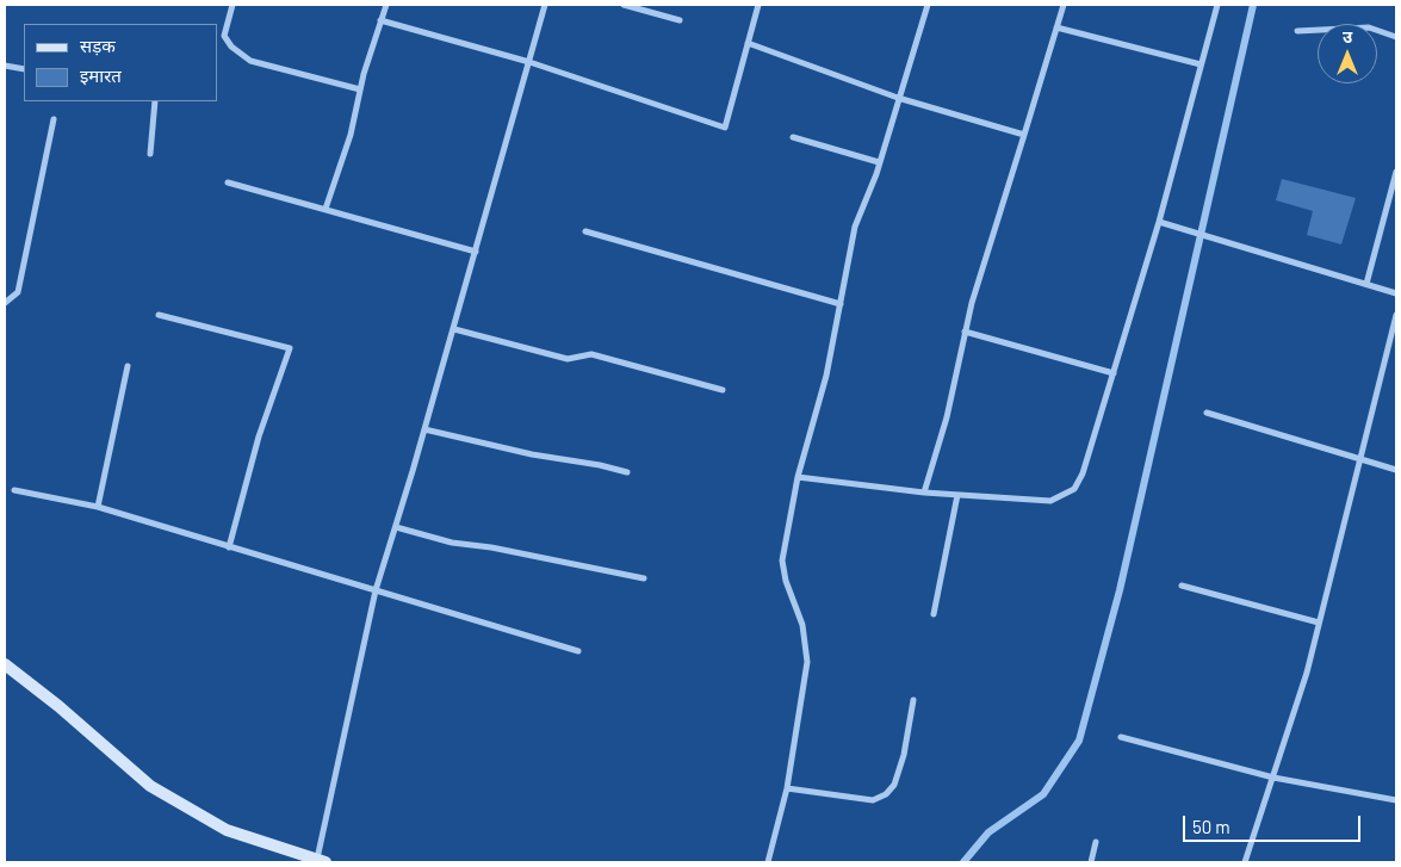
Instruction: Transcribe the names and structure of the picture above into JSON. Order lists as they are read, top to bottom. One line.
{"legend":["सड़क","इमारत"],"scale_bar":"50 m","north":"top"}
